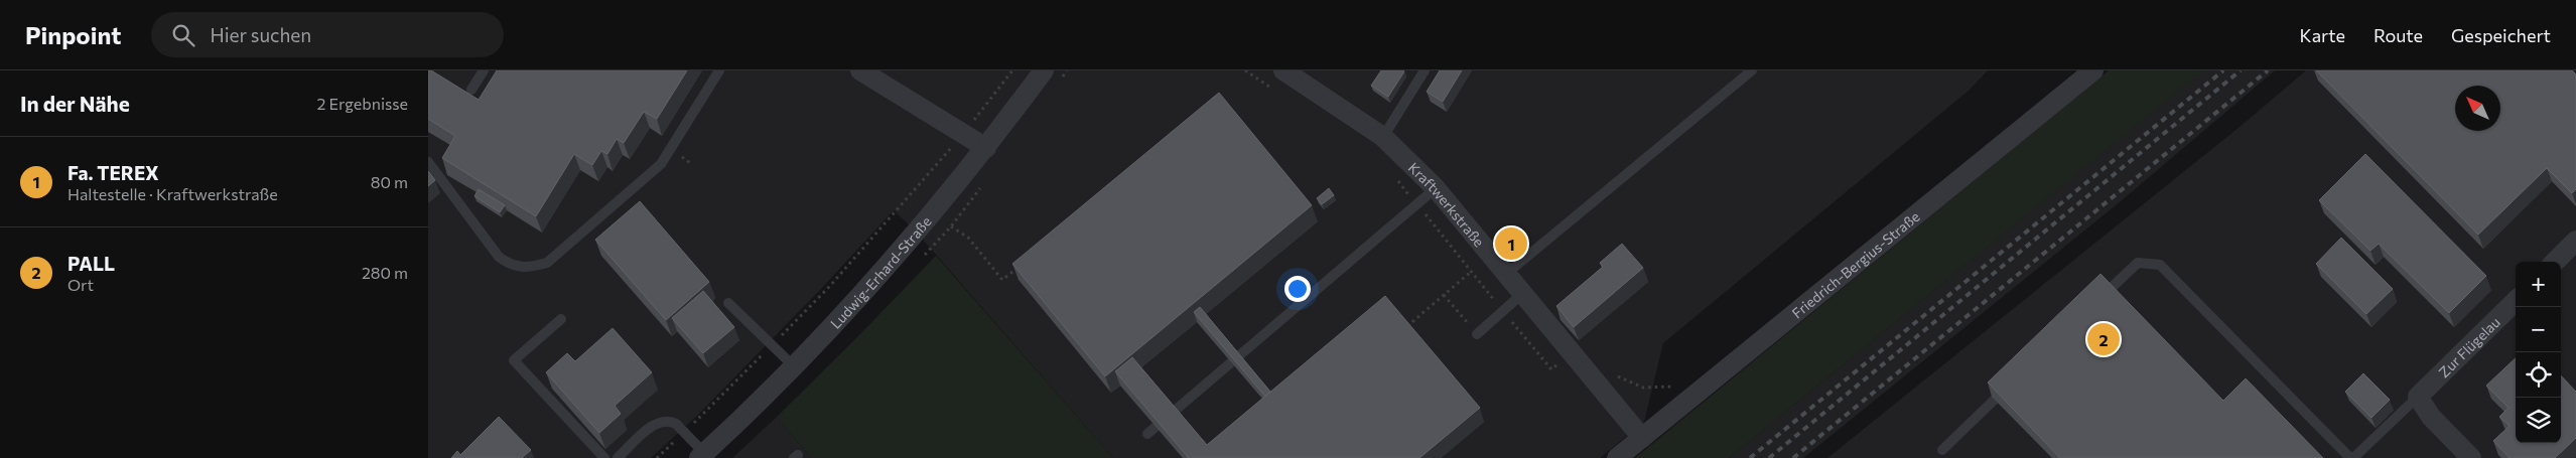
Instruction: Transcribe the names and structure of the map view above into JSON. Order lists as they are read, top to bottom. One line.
{"streets":{"street":["Kraftwerkstraße","Friedrich-Bergius-Straße","Ludwig-Erhard-Straße","Zur Flügelau"]},"crossings":[["Kraftwerkstraße","Friedrich-Bergius-Straße"]],"north":"top left","page":{"header":"Pinpoint","search":"Hier suchen","nav":["Karte","Route","Gespeichert"],"heading":["In der Nähe","2 Ergebnisse"],"list":[{"mark":"1","name":"Fa. TEREX","note":"Haltestelle · Kraftwerkstraße","value":"80 m"},{"mark":"2","name":"PALL","note":"Ort","value":"280 m"}],"pins":["1","2"],"map_buttons":["+","−"]}}
